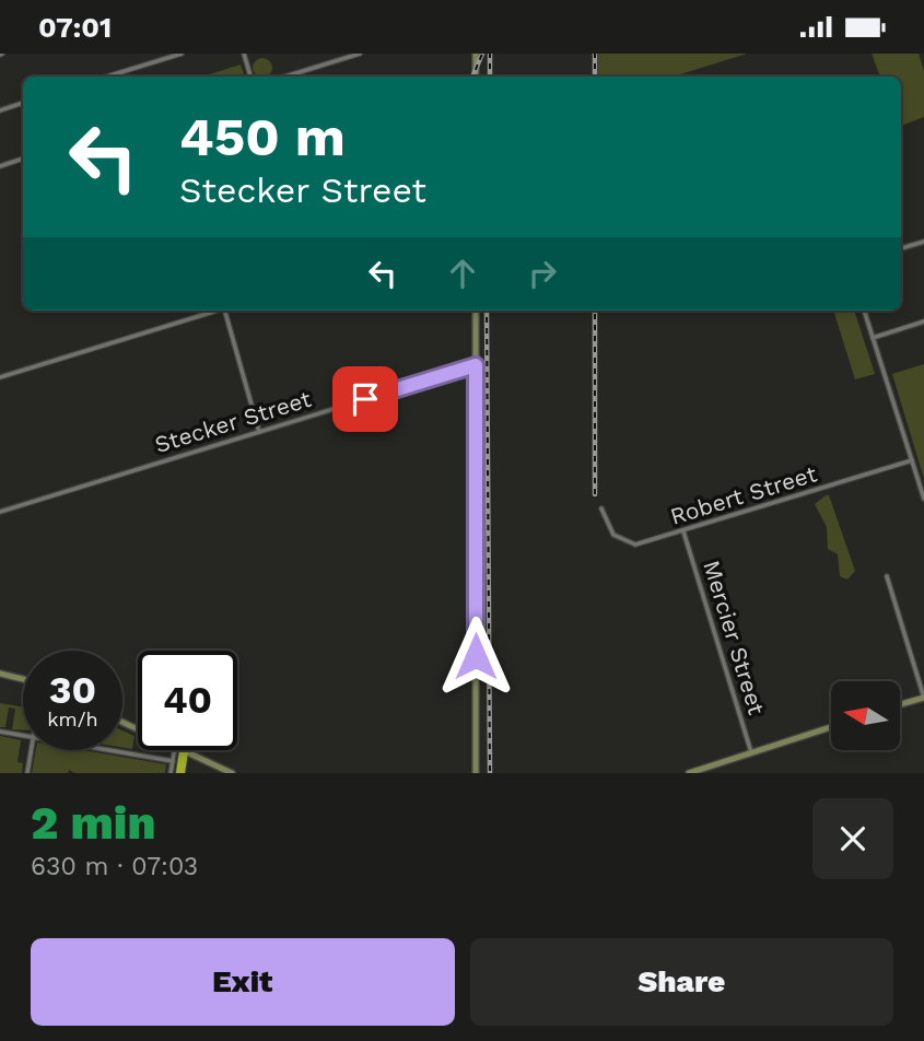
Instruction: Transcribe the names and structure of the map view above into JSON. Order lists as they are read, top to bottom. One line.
{"streets":{"street":["Stecker Street","Robert Street","Mercier Street"]},"crossings":[["Robert Street","Mercier Street"]],"north":"left","page":{"status":"07:01","turn":["450 m","Stecker Street"],"speed":"30 km/h","limit":"40","heading":["2 min","630 m · 07:03"],"buttons":["Exit","Share"]}}
